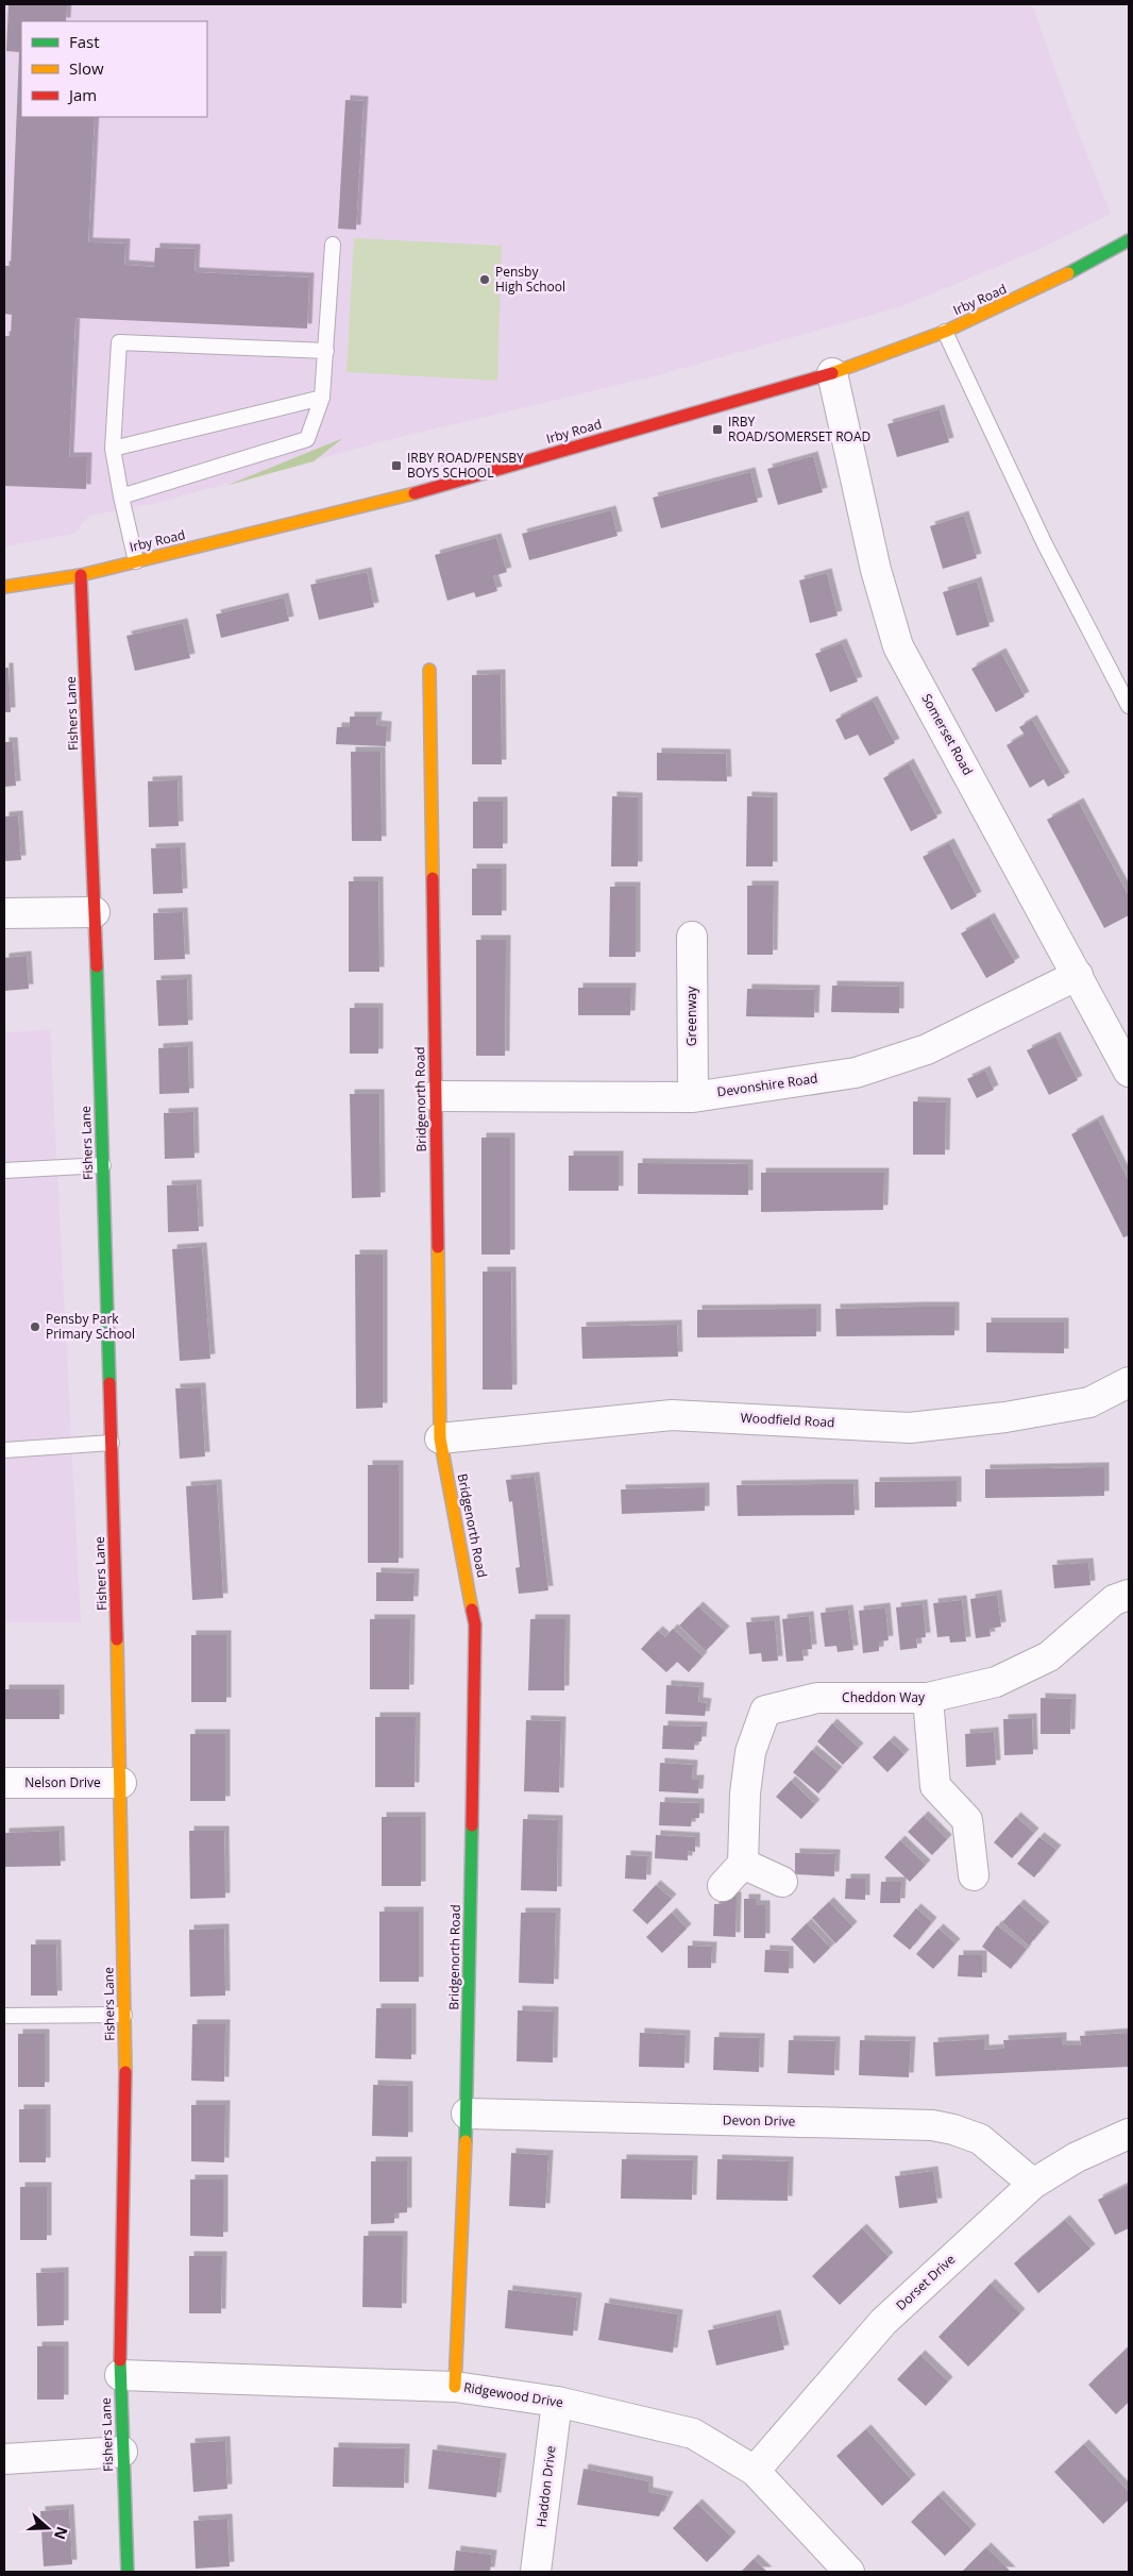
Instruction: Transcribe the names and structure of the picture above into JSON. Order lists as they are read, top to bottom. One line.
{"streets":{"street":["Irby Road","Fishers Lane","Somerset Road","Greenway","Devonshire Road","Bridgenorth Road","Woodfield Road","Cheddon Way","Nelson Drive","Devon Drive","Dorset Drive","Ridgewood Drive","Haddon Drive"]},"crossings":[["Irby Road","Fishers Lane"],["Irby Road","Somerset Road"],["Fishers Lane","Nelson Drive"],["Fishers Lane","Ridgewood Drive"],["Somerset Road","Devonshire Road"],["Greenway","Devonshire Road"],["Devonshire Road","Bridgenorth Road"],["Bridgenorth Road","Woodfield Road"],["Bridgenorth Road","Devon Drive"],["Bridgenorth Road","Ridgewood Drive"],["Devon Drive","Dorset Drive"],["Dorset Drive","Ridgewood Drive"],["Ridgewood Drive","Haddon Drive"]],"places":{"other":["Pensby High School","Pensby Park Primary School"],"transit":["IRBY ROAD/SOMERSET ROAD","IRBY ROAD/PENSBY BOYS SCHOOL"]},"legend":["Fast","Slow","Jam"],"north":"right"}
